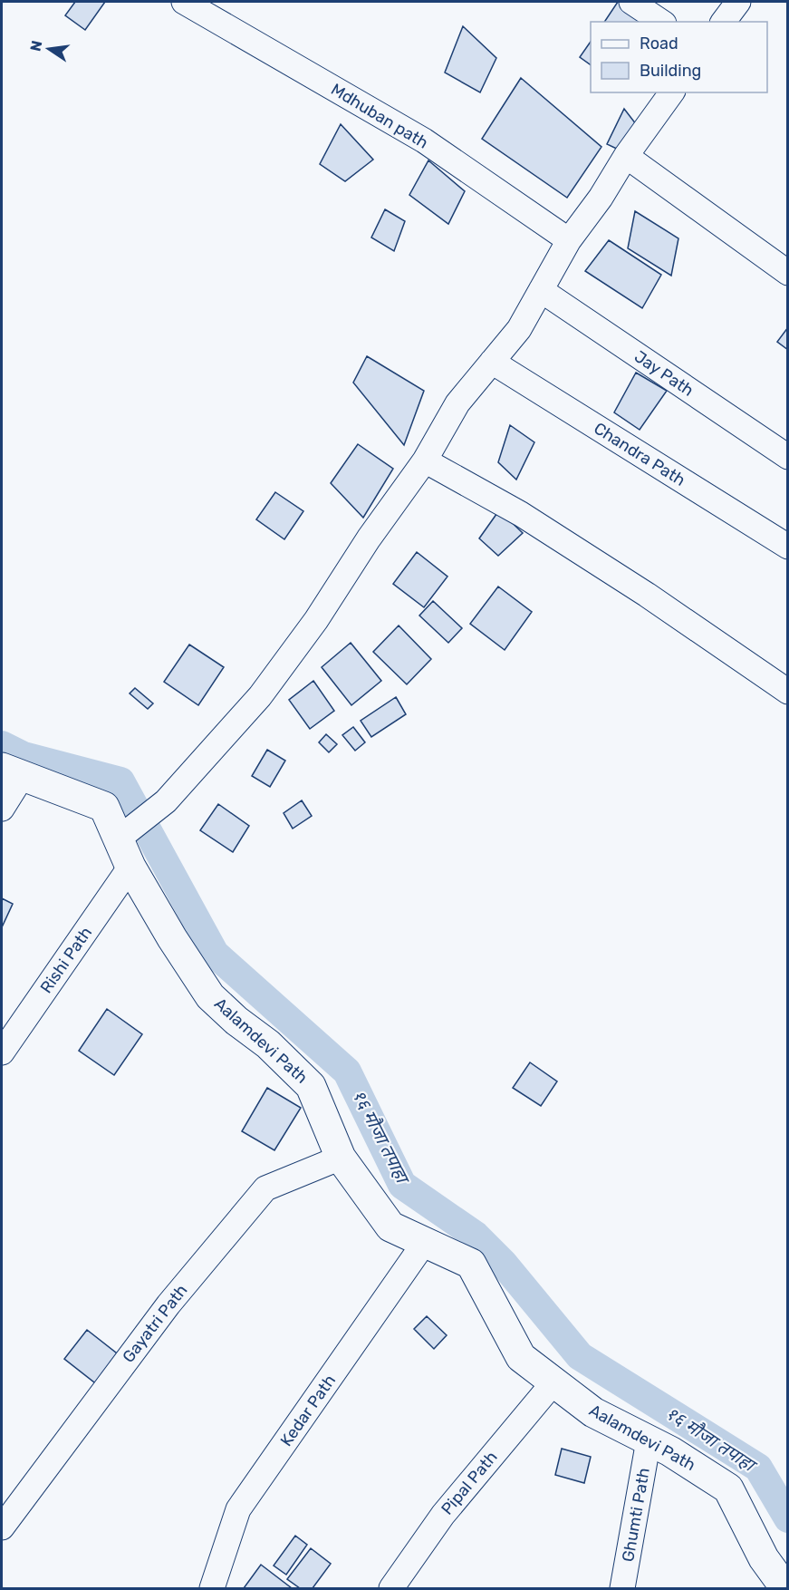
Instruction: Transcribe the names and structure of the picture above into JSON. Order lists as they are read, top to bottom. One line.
{"streets":{"street":["Mdhuban path","Jay Path","Chandra Path","Rishi Path","Aalamdevi Path","Gayatri Path","Kedar Path","Pipal Path","Ghumti Path"]},"crossings":[["Rishi Path","Aalamdevi Path"],["Aalamdevi Path","Gayatri Path"],["Aalamdevi Path","Kedar Path"],["Aalamdevi Path","Pipal Path"],["Aalamdevi Path","Ghumti Path"]],"water":["१६ मौजा तपाहा"],"legend":["Road","Building"],"north":"left"}
